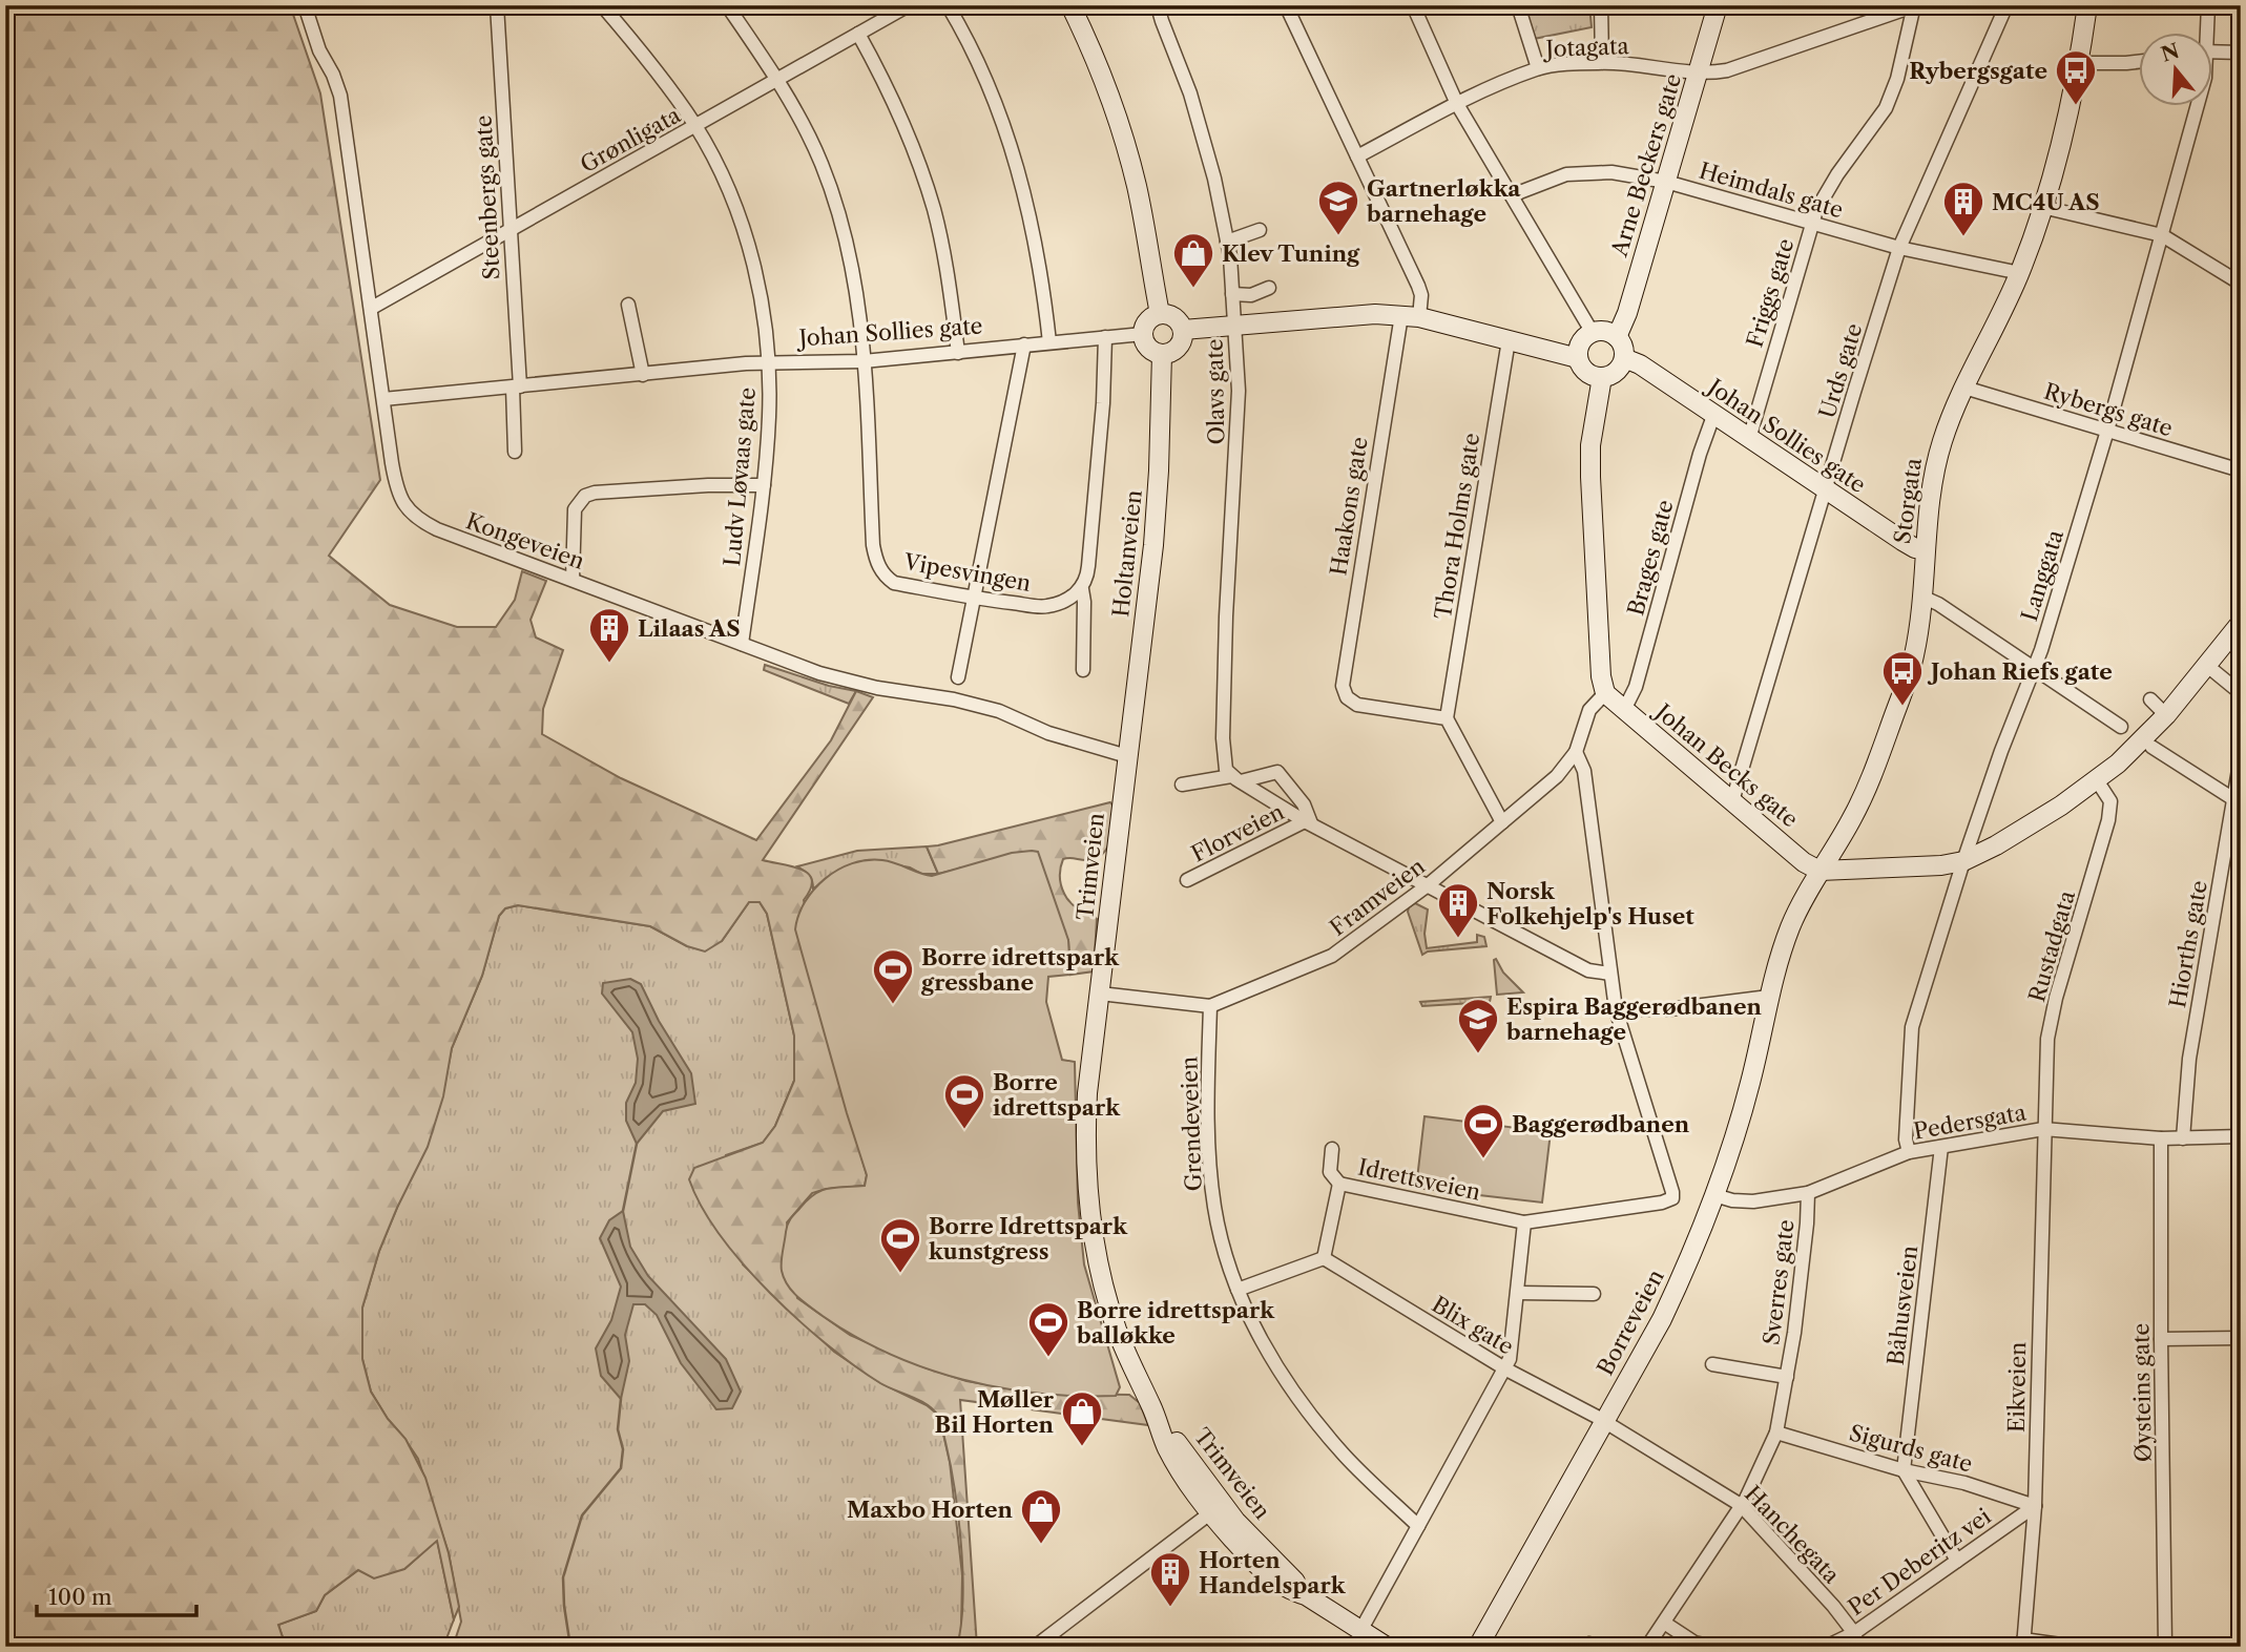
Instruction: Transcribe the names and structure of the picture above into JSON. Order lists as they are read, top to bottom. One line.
{"streets":{"main road":["Arne Beckers gate","Johan Sollies gate","Storgata","Holtanveien","Johan Becks gate","Trimveien","Borreveien"],"street":["Jotagata","Grønligata","Heimdals gate","Steenbergs gate","Friggs gate","Urds gate","Olavs gate","Rybergs gate","Ludv Løvaas gate","Haakons gate","Thora Holms gate","Kongeveien","Brages gate","Vipesvingen","Langgata","Florveien","Framveien","Hiorths gate","Rustadgata","Pedersgata","Grendeveien","Idrettsveien","Sverres gate","Båhusveien","Blix gate","Eikveien","Øysteins gate","Sigurds gate","Hanchegata","Per Deberitz vei"]},"crossings":[["Jotagata","Arne Beckers gate"],["Jotagata","Friggs gate"],["Jotagata","Haakons gate"],["Grønligata","Steenbergs gate"],["Grønligata","Ludv Løvaas gate"],["Grønligata","Kongeveien"],["Grønligata","Vipesvingen"],["Arne Beckers gate","Heimdals gate"],["Arne Beckers gate","Johan Sollies gate"],["Heimdals gate","Friggs gate"],["Heimdals gate","Urds gate"],["Heimdals gate","Storgata"],["Steenbergs gate","Johan Sollies gate"],["Friggs gate","Johan Sollies gate"],["Johan Sollies gate","Urds gate"],["Johan Sollies gate","Ludv Løvaas gate"],["Johan Sollies gate","Storgata"],["Johan Sollies gate","Kongeveien"],["Johan Sollies gate","Holtanveien"],["Johan Sollies gate","Brages gate"],["Johan Sollies gate","Vipesvingen"],["Urds gate","Johan Becks gate"],["Rybergs gate","Storgata"],["Rybergs gate","Langgata"],["Ludv Løvaas gate","Kongeveien"],["Storgata","Johan Becks gate"],["Storgata","Borreveien"],["Haakons gate","Thora Holms gate"],["Kongeveien","Holtanveien"],["Kongeveien","Trimveien"],["Holtanveien","Trimveien"],["Brages gate","Johan Becks gate"],["Langgata","Pedersgata"],["Johan Becks gate","Framveien"],["Trimveien","Framveien"],["Framveien","Grendeveien"],["Hiorths gate","Pedersgata"],["Rustadgata","Pedersgata"],["Rustadgata","Eikveien"],["Pedersgata","Sverres gate"],["Pedersgata","Båhusveien"],["Pedersgata","Borreveien"],["Pedersgata","Eikveien"],["Pedersgata","Øysteins gate"],["Idrettsveien","Blix gate"],["Sverres gate","Sigurds gate"],["Sverres gate","Hanchegata"],["Båhusveien","Sigurds gate"],["Borreveien","Blix gate"],["Borreveien","Hanchegata"],["Blix gate","Hanchegata"],["Eikveien","Sigurds gate"],["Eikveien","Per Deberitz vei"],["Sigurds gate","Per Deberitz vei"],["Hanchegata","Per Deberitz vei"]],"places":{"bus stop":["Rybergsgate","Johan Riefs gate"],"school or university":["Gartnerløkka barnehage","Espira Baggerødbanen barnehage"],"building":["MC4U AS","Lilaas AS","Norsk Folkehjelp's Huset","Horten Handelspark"],"shop":["Klev Tuning","Møller Bil Horten","Maxbo Horten"],"sports":["Borre idrettspark gressbane","Borre idrettspark","Baggerødbanen","Borre Idrettspark kunstgress","Borre idrettspark balløkke"]},"scale_bar":"100 m","north":"top"}
